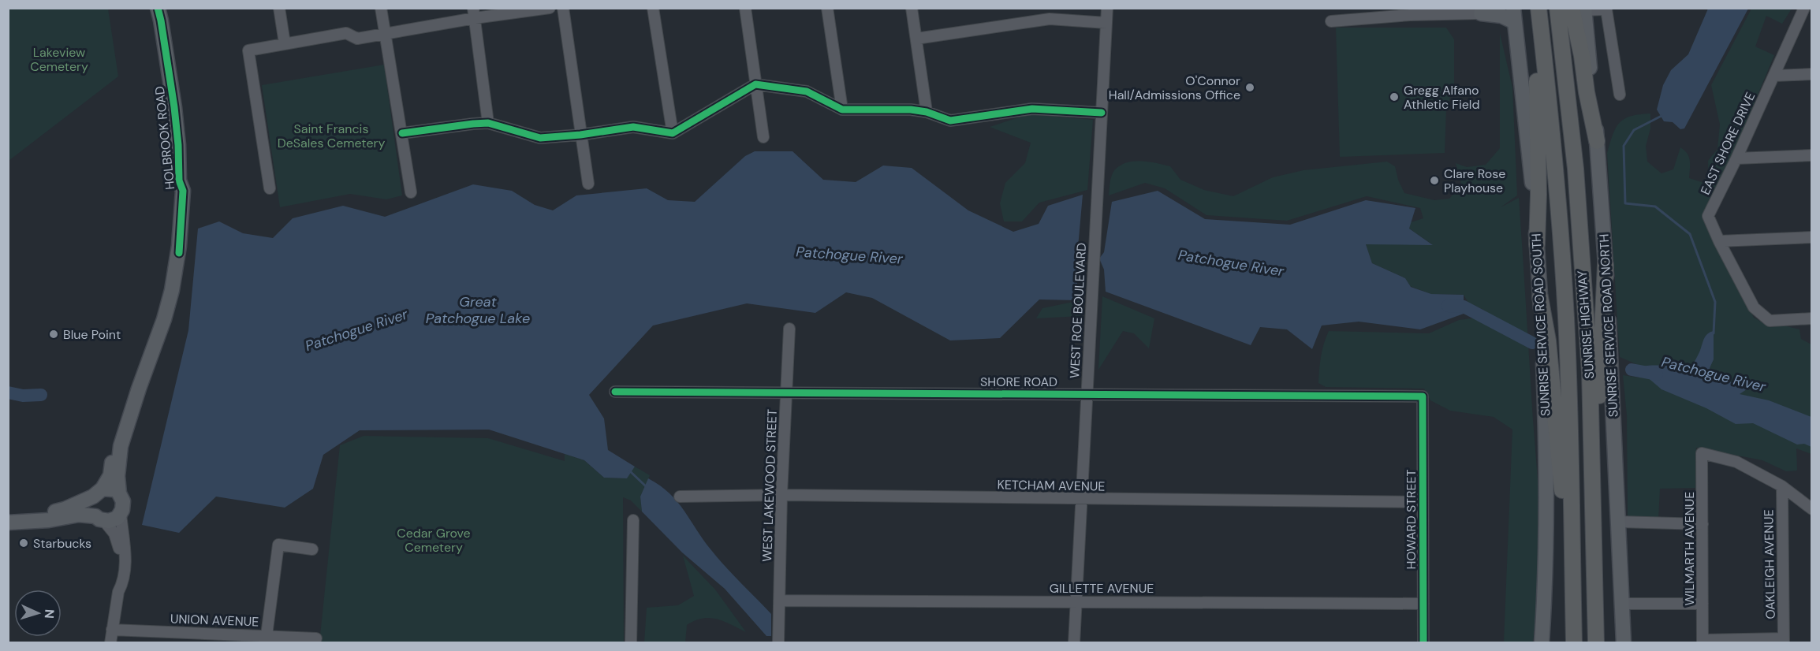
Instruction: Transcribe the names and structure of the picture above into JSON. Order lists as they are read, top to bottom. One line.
{"streets":{"highway":["SUNRISE HIGHWAY"],"main road":["HOLBROOK ROAD","SUNRISE SERVICE ROAD SOUTH","SUNRISE SERVICE ROAD NORTH"],"street":["EAST SHORE DRIVE","WEST ROE BOULEVARD","SHORE ROAD","WEST LAKEWOOD STREET","KETCHAM AVENUE","HOWARD STREET","WILMARTH AVENUE","OAKLEIGH AVENUE","GILLETTE AVENUE","UNION AVENUE"]},"crossings":[["WEST ROE BOULEVARD","SHORE ROAD"],["WEST ROE BOULEVARD","KETCHAM AVENUE"],["WEST ROE BOULEVARD","GILLETTE AVENUE"],["SHORE ROAD","WEST LAKEWOOD STREET"],["SHORE ROAD","HOWARD STREET"],["WEST LAKEWOOD STREET","KETCHAM AVENUE"],["WEST LAKEWOOD STREET","GILLETTE AVENUE"],["KETCHAM AVENUE","HOWARD STREET"],["HOWARD STREET","GILLETTE AVENUE"],["WILMARTH AVENUE","OAKLEIGH AVENUE"]],"water":["Patchogue River","Great Patchogue Lake"],"parks":["Lakeview Cemetery","Saint Francis DeSales Cemetery","Cedar Grove Cemetery"],"places":["O'Connor Hall/Admissions Office","Gregg Alfano Athletic Field","Clare Rose Playhouse","Blue Point","Starbucks"],"north":"right"}
